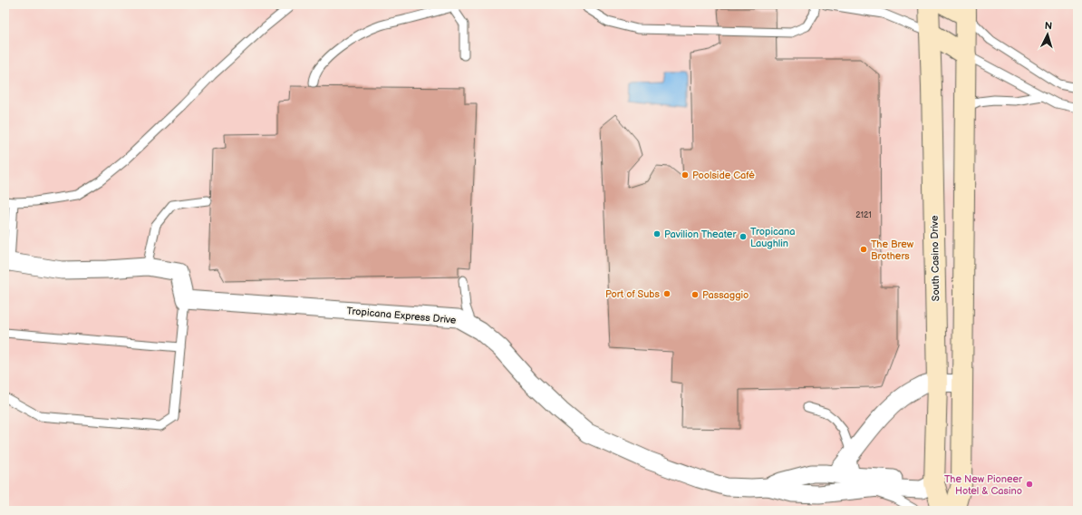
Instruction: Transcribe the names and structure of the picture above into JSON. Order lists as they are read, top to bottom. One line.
{"streets":{"main road":["South Casino Drive"],"street":["Tropicana Express Drive"]},"crossings":[["South Casino Drive","Tropicana Express Drive"]],"places":["Poolside Café","Pavilion Theater","Tropicana Laughlin","The Brew Brothers","Port of Subs","Passaggio","The New Pioneer Hotel & Casino"],"house_numbers":["2121"],"north":"top"}
